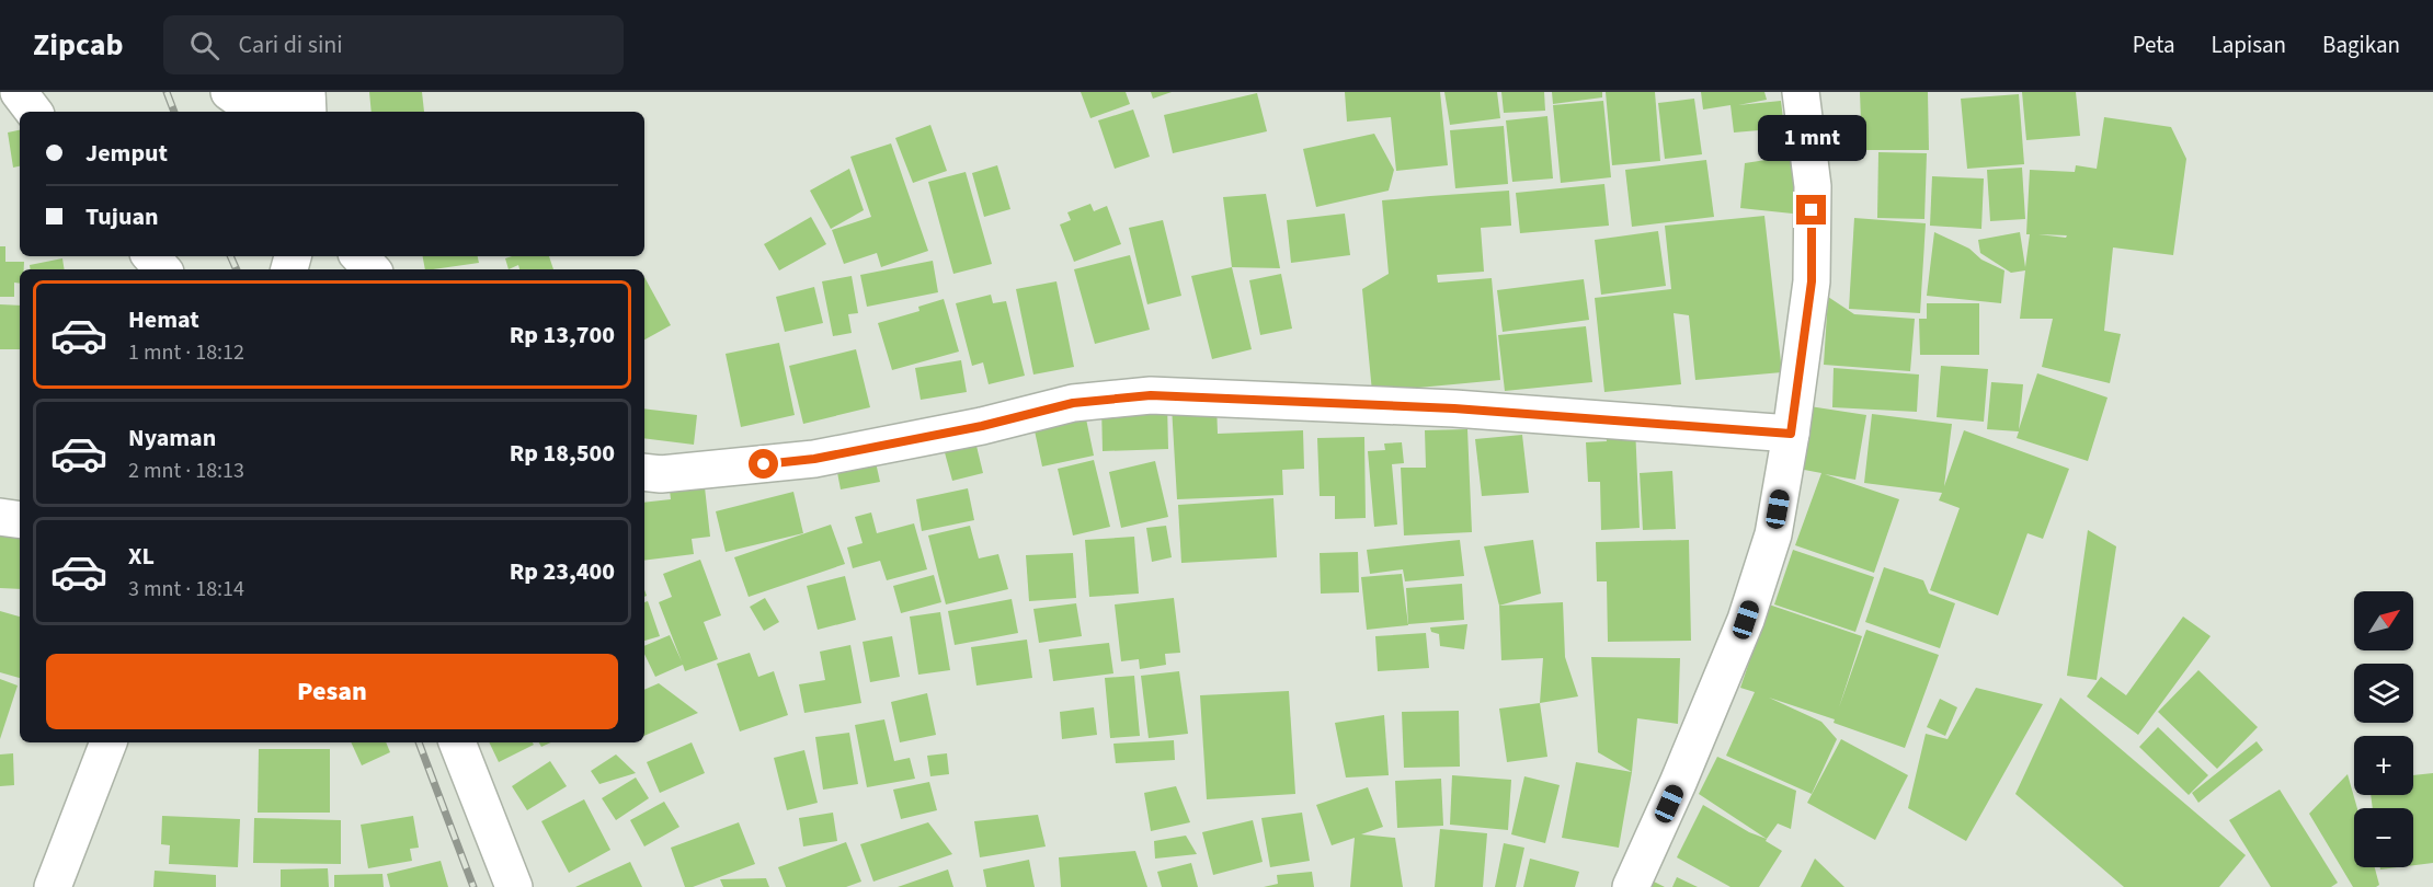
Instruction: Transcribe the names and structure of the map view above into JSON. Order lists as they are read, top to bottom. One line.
{"north":"top right","page":{"header":"Zipcab","search":"Cari di sini","nav":["Peta","Lapisan","Bagikan"],"banner":["Jemput","Tujuan"],"bubble":"1 mnt","list":[{"name":"Hemat","note":"1 mnt · 18:12","value":"Rp 13,700"},{"name":"Nyaman","note":"2 mnt · 18:13","value":"Rp 18,500"},{"name":"XL","note":"3 mnt · 18:14","value":"Rp 23,400"}],"map_buttons":["+","−"],"buttons":"Pesan"}}
